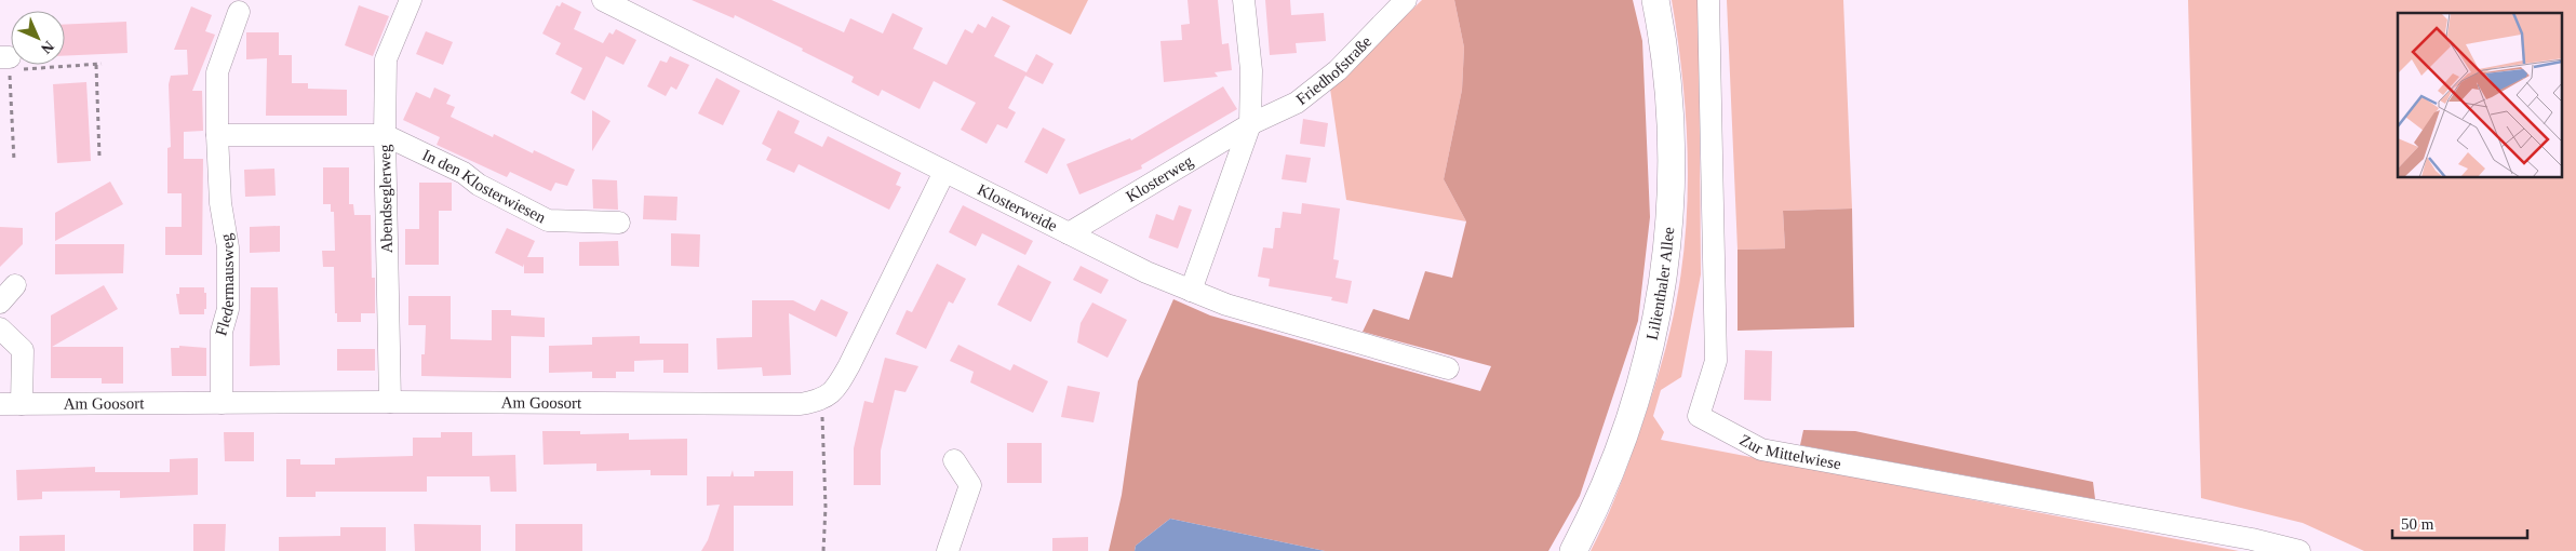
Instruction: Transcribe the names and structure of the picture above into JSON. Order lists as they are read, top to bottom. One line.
{"streets":{"main road":["Lilienthaler Allee"],"street":["Friedhofstraße","Klosterweg","In den Klosterwiesen","Abendseglerweg","Klosterweide","Fledermausweg","Am Goosort","Zur Mittelwiese"]},"crossings":[["Friedhofstraße","Klosterweg"],["Klosterweg","Klosterweide"],["In den Klosterwiesen","Abendseglerweg"],["Abendseglerweg","Am Goosort"],["Fledermausweg","Am Goosort"]],"scale_bar":"50 m","north":"bottom right"}
